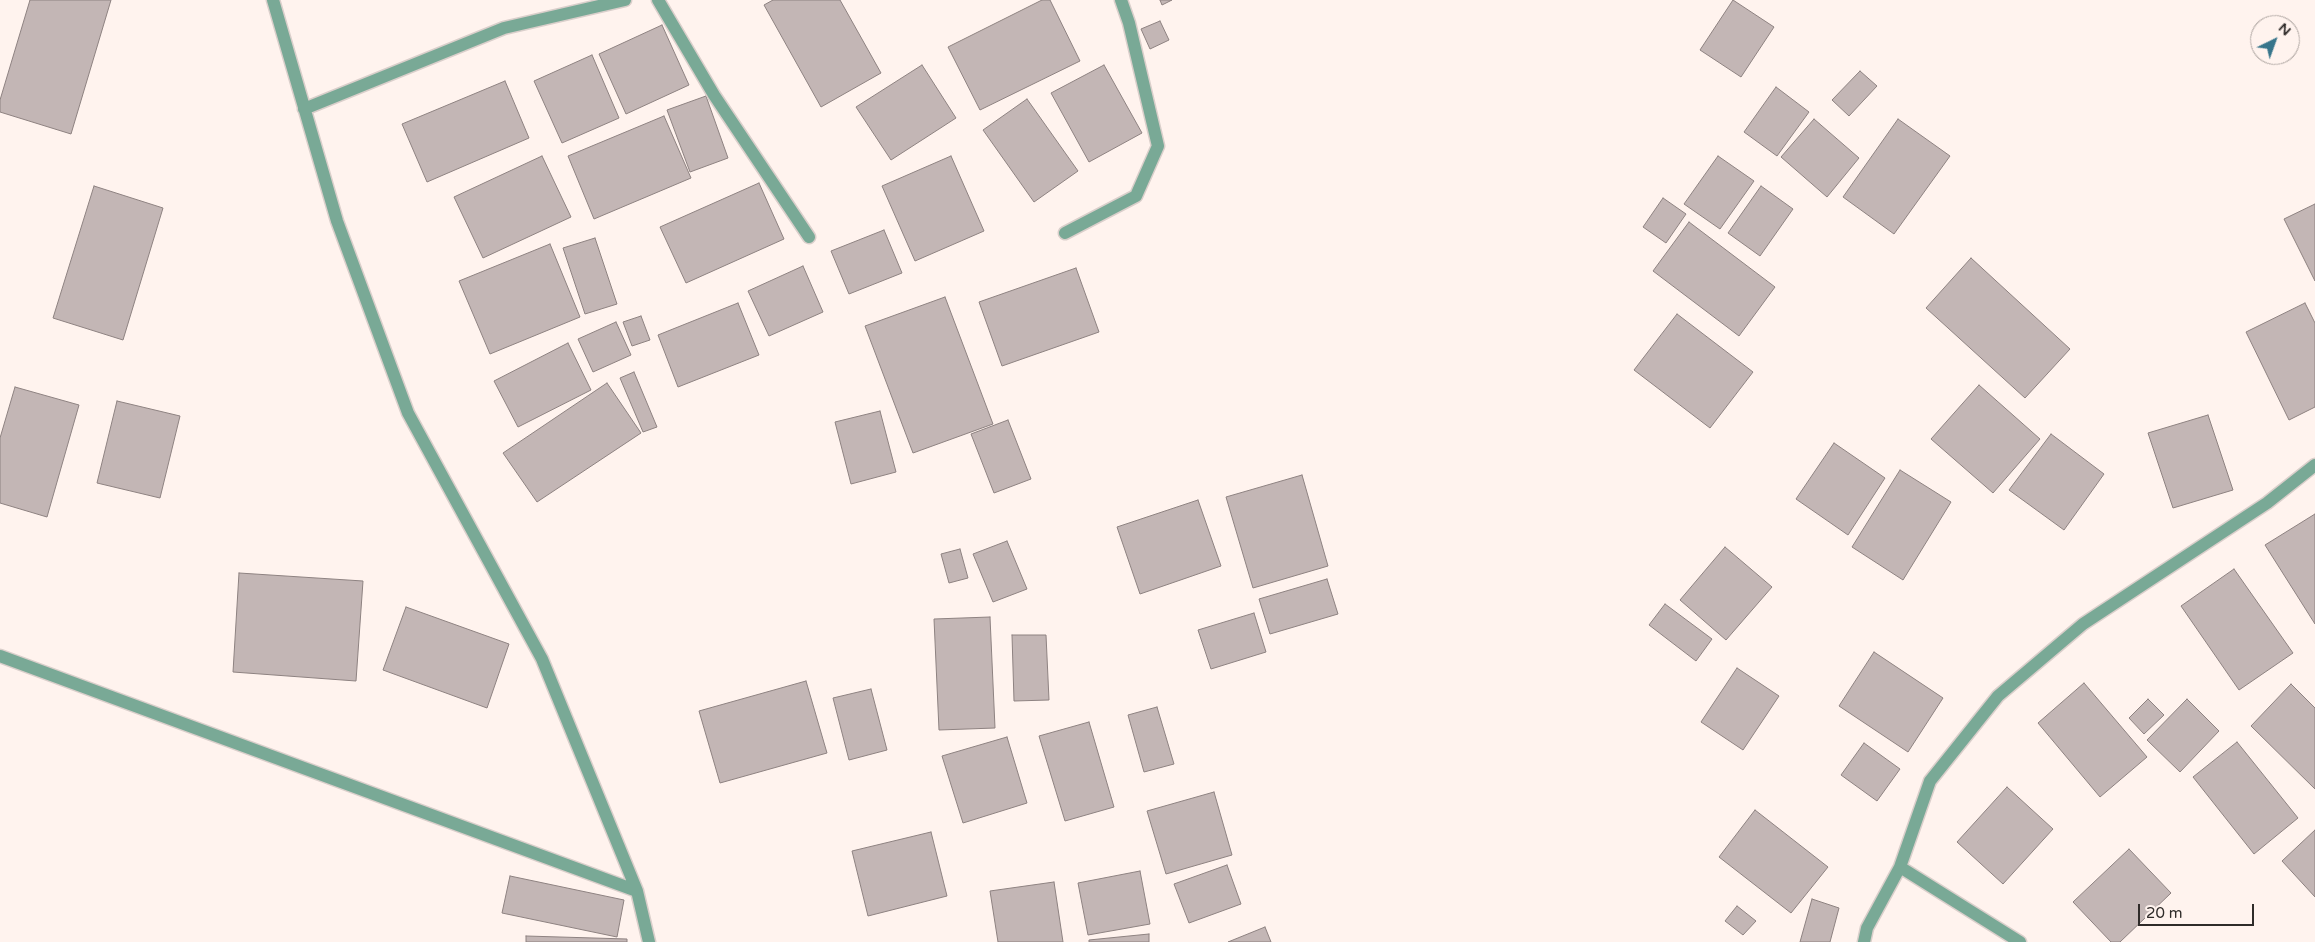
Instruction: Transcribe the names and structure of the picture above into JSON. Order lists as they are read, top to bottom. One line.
{"scale_bar":"20 m","north":"top right"}
